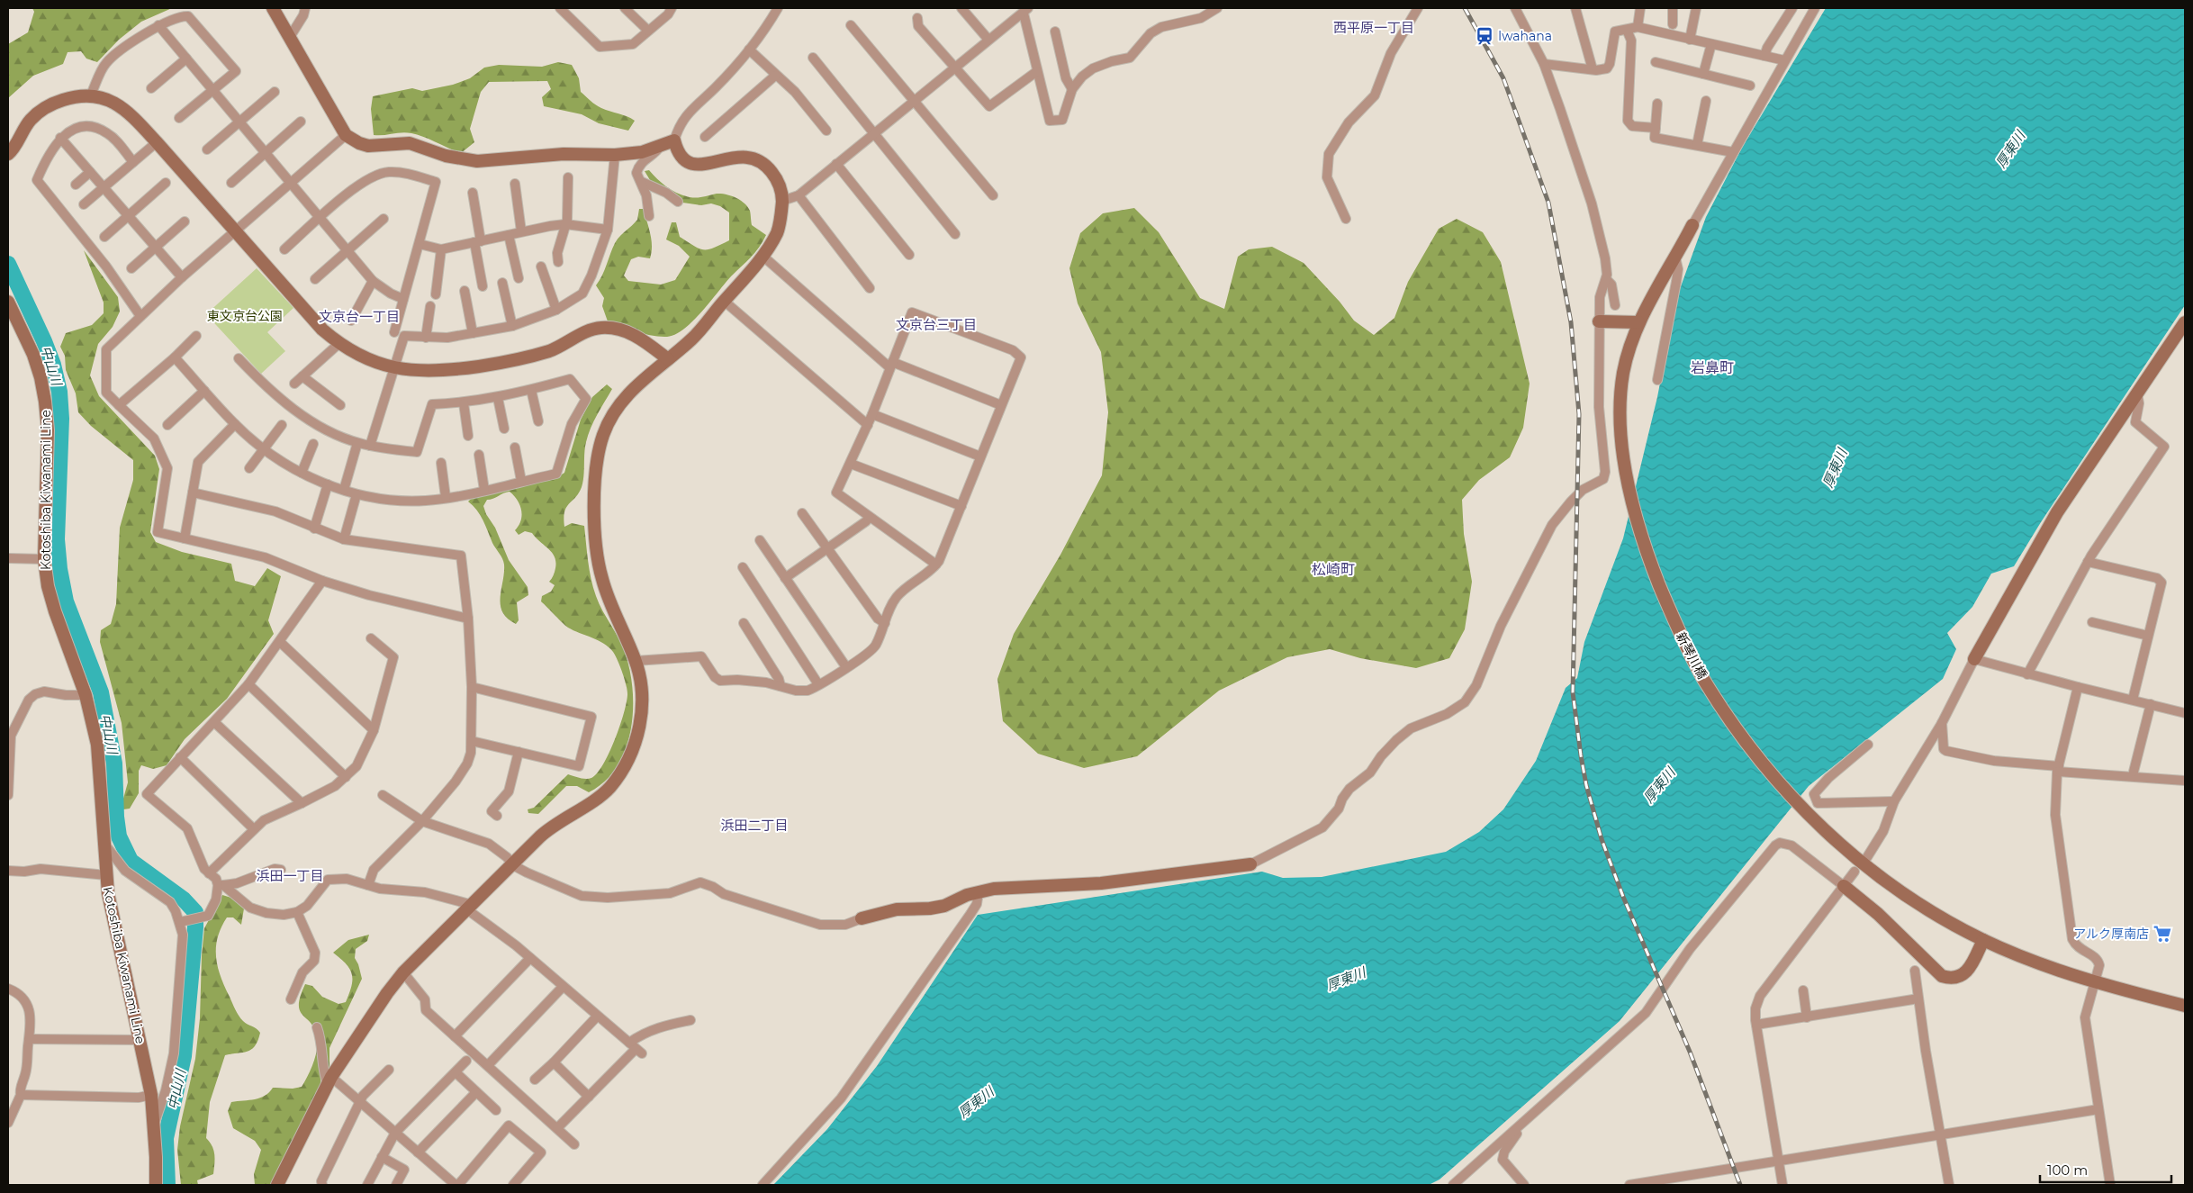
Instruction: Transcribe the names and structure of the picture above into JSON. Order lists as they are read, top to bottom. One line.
{"streets":{"street":["Kotoshiba Kiwanami Line","新琴川橋"]},"districts":["西平原一丁目","文京台一丁目","文京台三丁目","岩鼻町","松崎町","浜田二丁目","浜田一丁目"],"water":["厚東川","中山川"],"parks":["東文京台公園"],"places":{"station":["Iwahana"],"supermarket":["アルク厚南店"]},"scale_bar":"100 m"}
